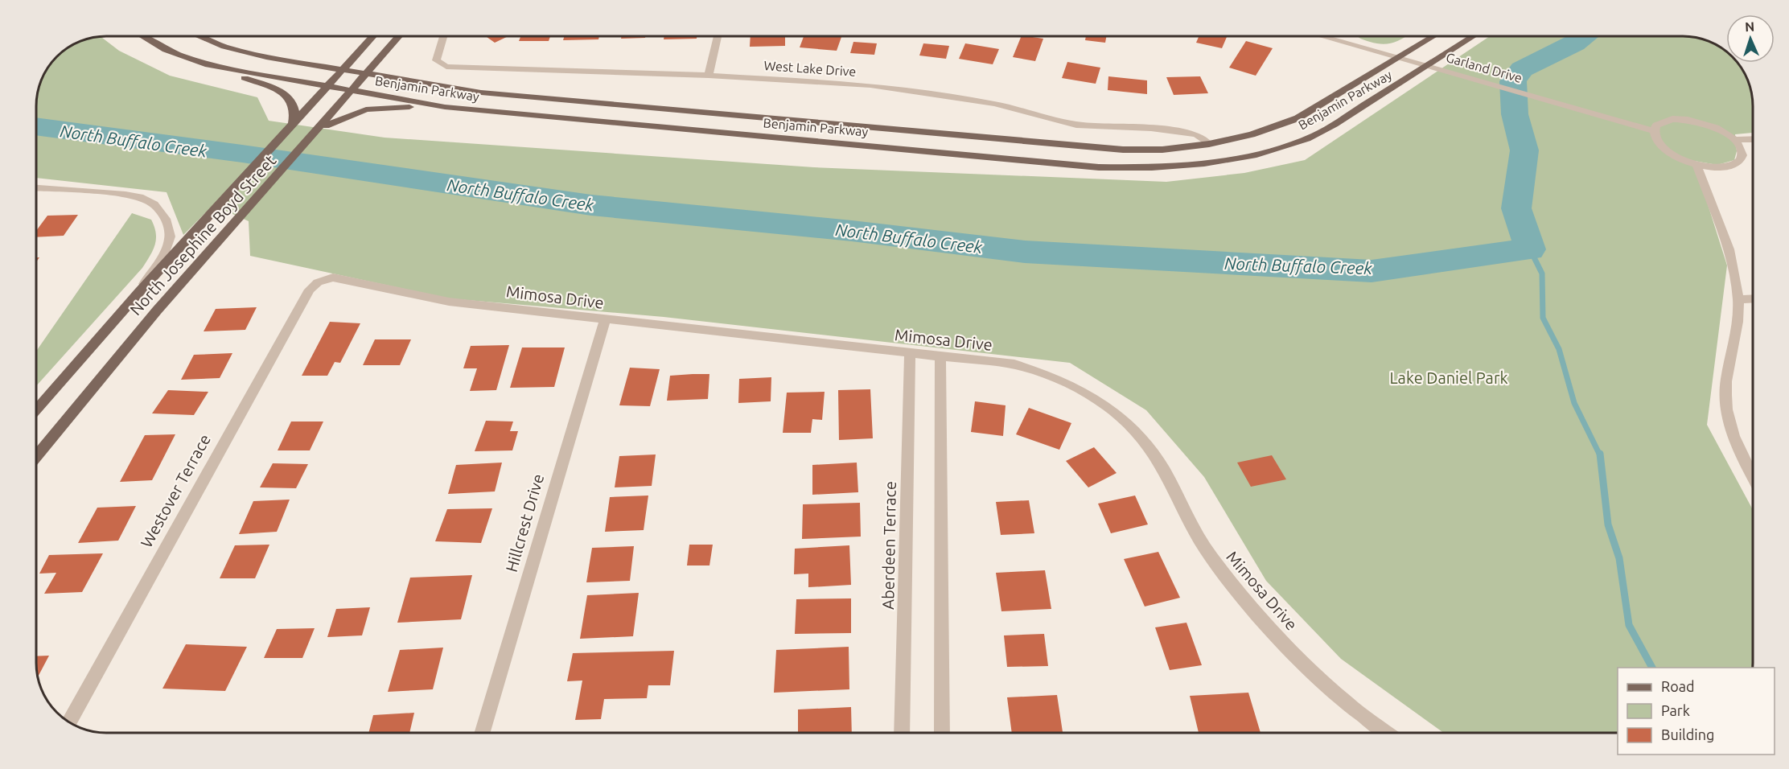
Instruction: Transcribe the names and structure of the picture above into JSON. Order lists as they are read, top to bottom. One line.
{"streets":{"main road":["Benjamin Parkway","North Josephine Boyd Street"],"street":["Garland Drive","West Lake Drive","Mimosa Drive","Westover Terrace","Hillcrest Drive","Aberdeen Terrace"]},"crossings":[["Garland Drive","Benjamin Parkway"],["West Lake Drive","Benjamin Parkway"],["Benjamin Parkway","North Josephine Boyd Street"],["Mimosa Drive","Westover Terrace"],["Mimosa Drive","Hillcrest Drive"],["Mimosa Drive","Aberdeen Terrace"]],"water":["North Buffalo Creek"],"parks":["Lake Daniel Park"],"legend":["Road","Park","Building"],"north":"top"}
